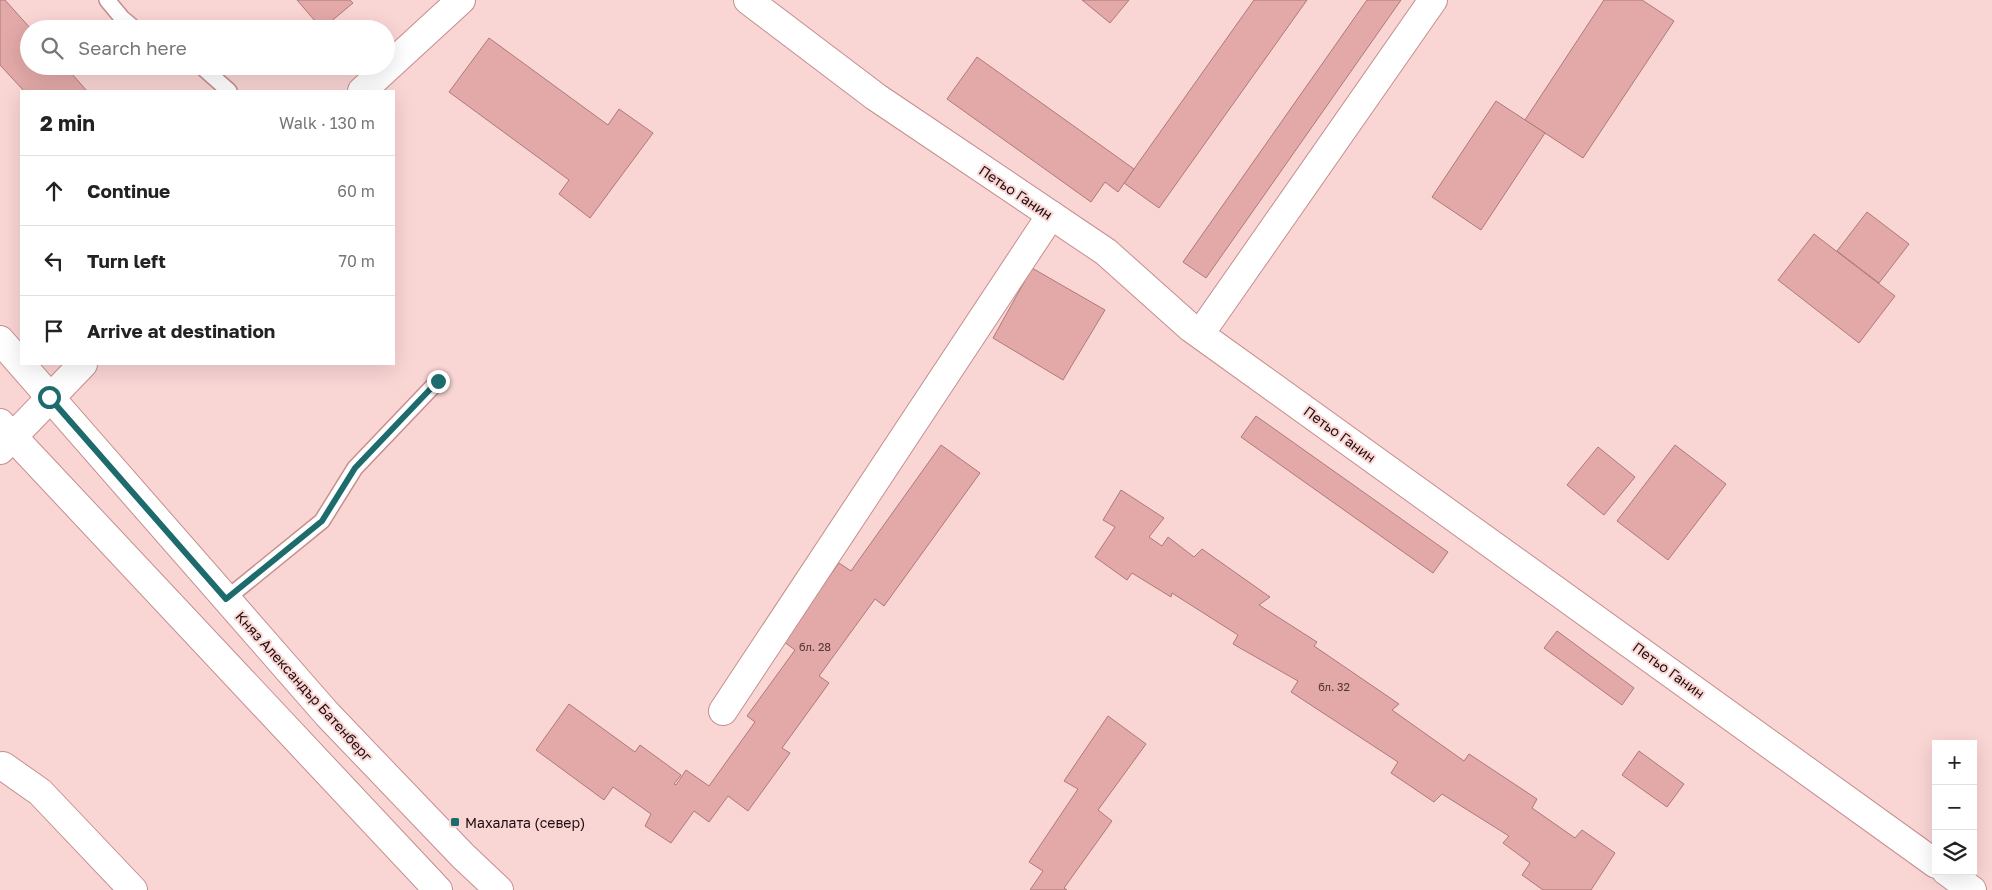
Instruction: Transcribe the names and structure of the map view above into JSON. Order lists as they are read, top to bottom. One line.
{"streets":{"street":["Петьо Ганин","Княз Александър Батенберг"]},"places":{"transit":["Махалата (север)"]},"house_numbers":["бл. 28","бл. 32"],"page":{"search":"Search here","heading":["2 min","Walk · 130 m"],"list":[["Continue","60 m"],["Turn left","70 m"],"Arrive at destination"],"map_buttons":["+","−"]}}
